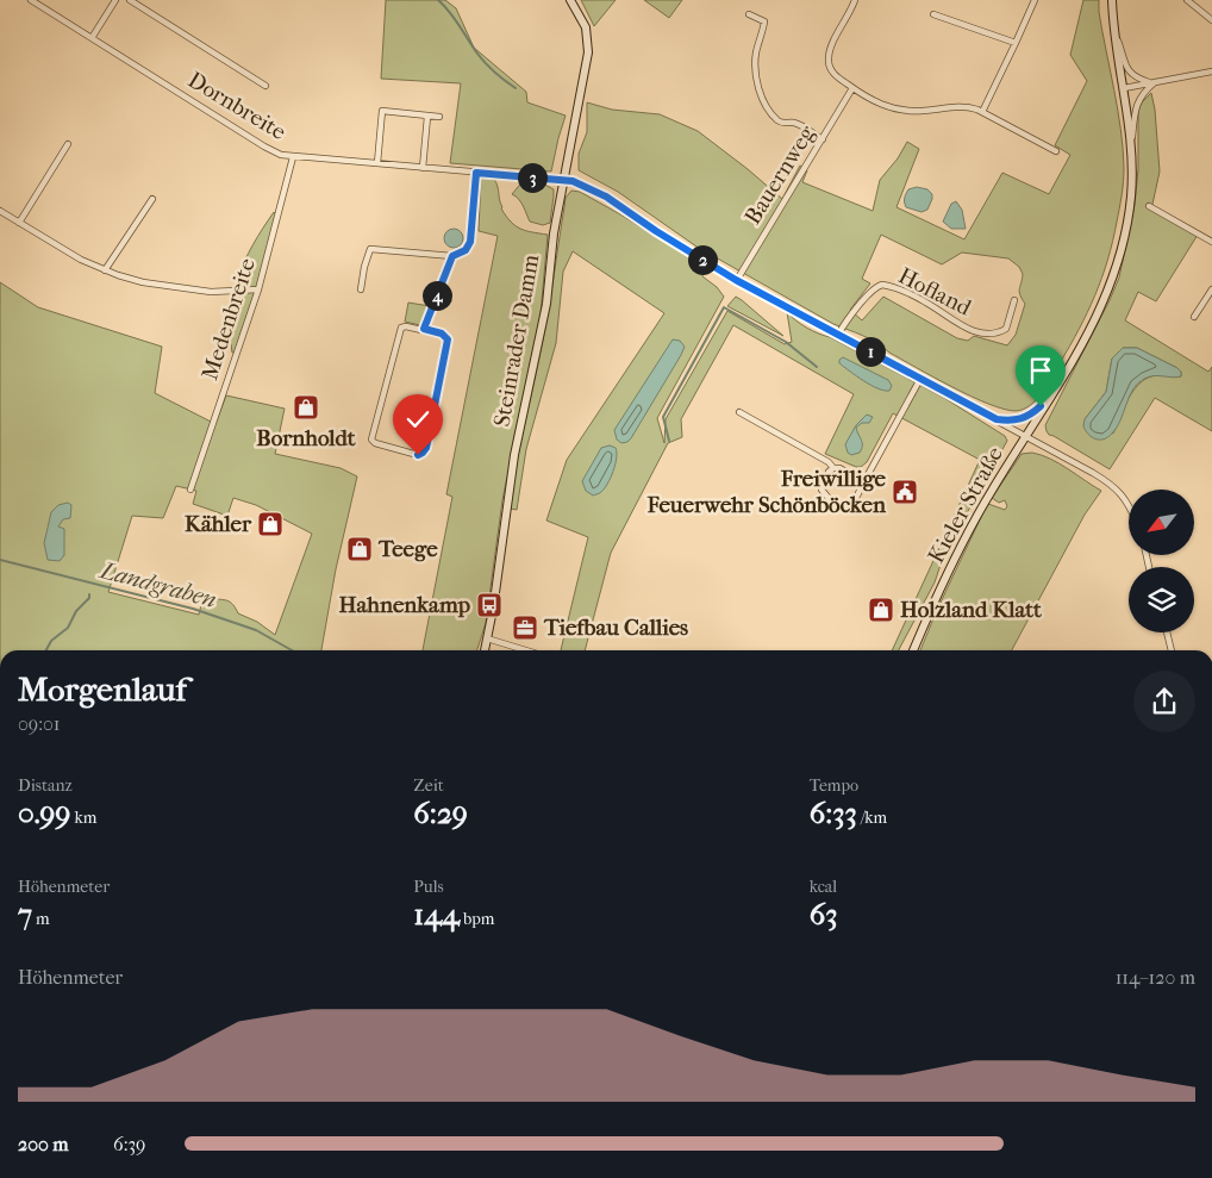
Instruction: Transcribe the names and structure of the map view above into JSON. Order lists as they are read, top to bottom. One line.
{"streets":{"main road":["Steinrader Damm","Kieler Straße"],"street":["Dornbreite","Bauernweg","Hofland","Medenbreite"]},"crossings":[["Dornbreite","Medenbreite"],["Dornbreite","Steinrader Damm"]],"water":["Landgraben"],"places":{"shop":["Bornholdt","Kähler","Teege","Holzland Klatt"],"public building":["Freiwillige Feuerwehr Schönböcken"],"bus stop":["Hahnenkamp"],"office":["Tiefbau Callies"]},"north":"bottom left","page":{"pins":["3","2","4","1"],"heading":["Morgenlauf","09:01"],"stats":[["Distanz","0.99 km"],["Zeit","6:29"],["Tempo","6:33 /km"],["Höhenmeter","7 m"],["Puls","144 bpm"],["kcal","63"]],"chart":["Höhenmeter","114–120 m"],"list":[{"name":"200 m","note":"6:39"}]}}
